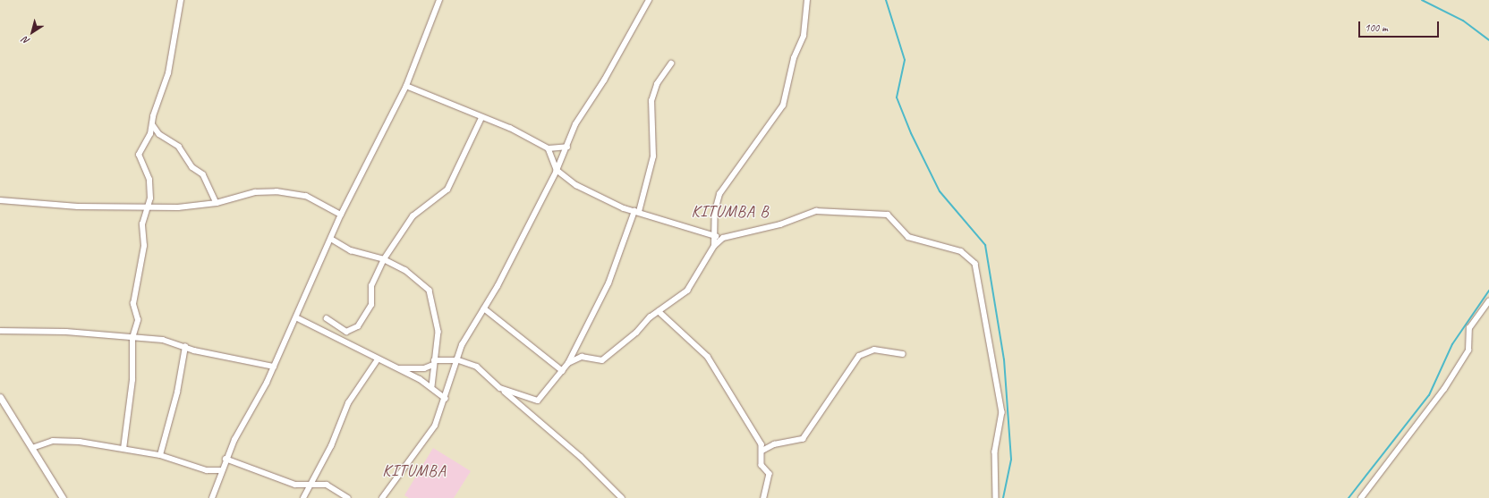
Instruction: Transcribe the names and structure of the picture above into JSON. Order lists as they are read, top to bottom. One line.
{"districts":["KITUMBA B","KITUMBA"],"scale_bar":"100 m","north":"bottom left"}
